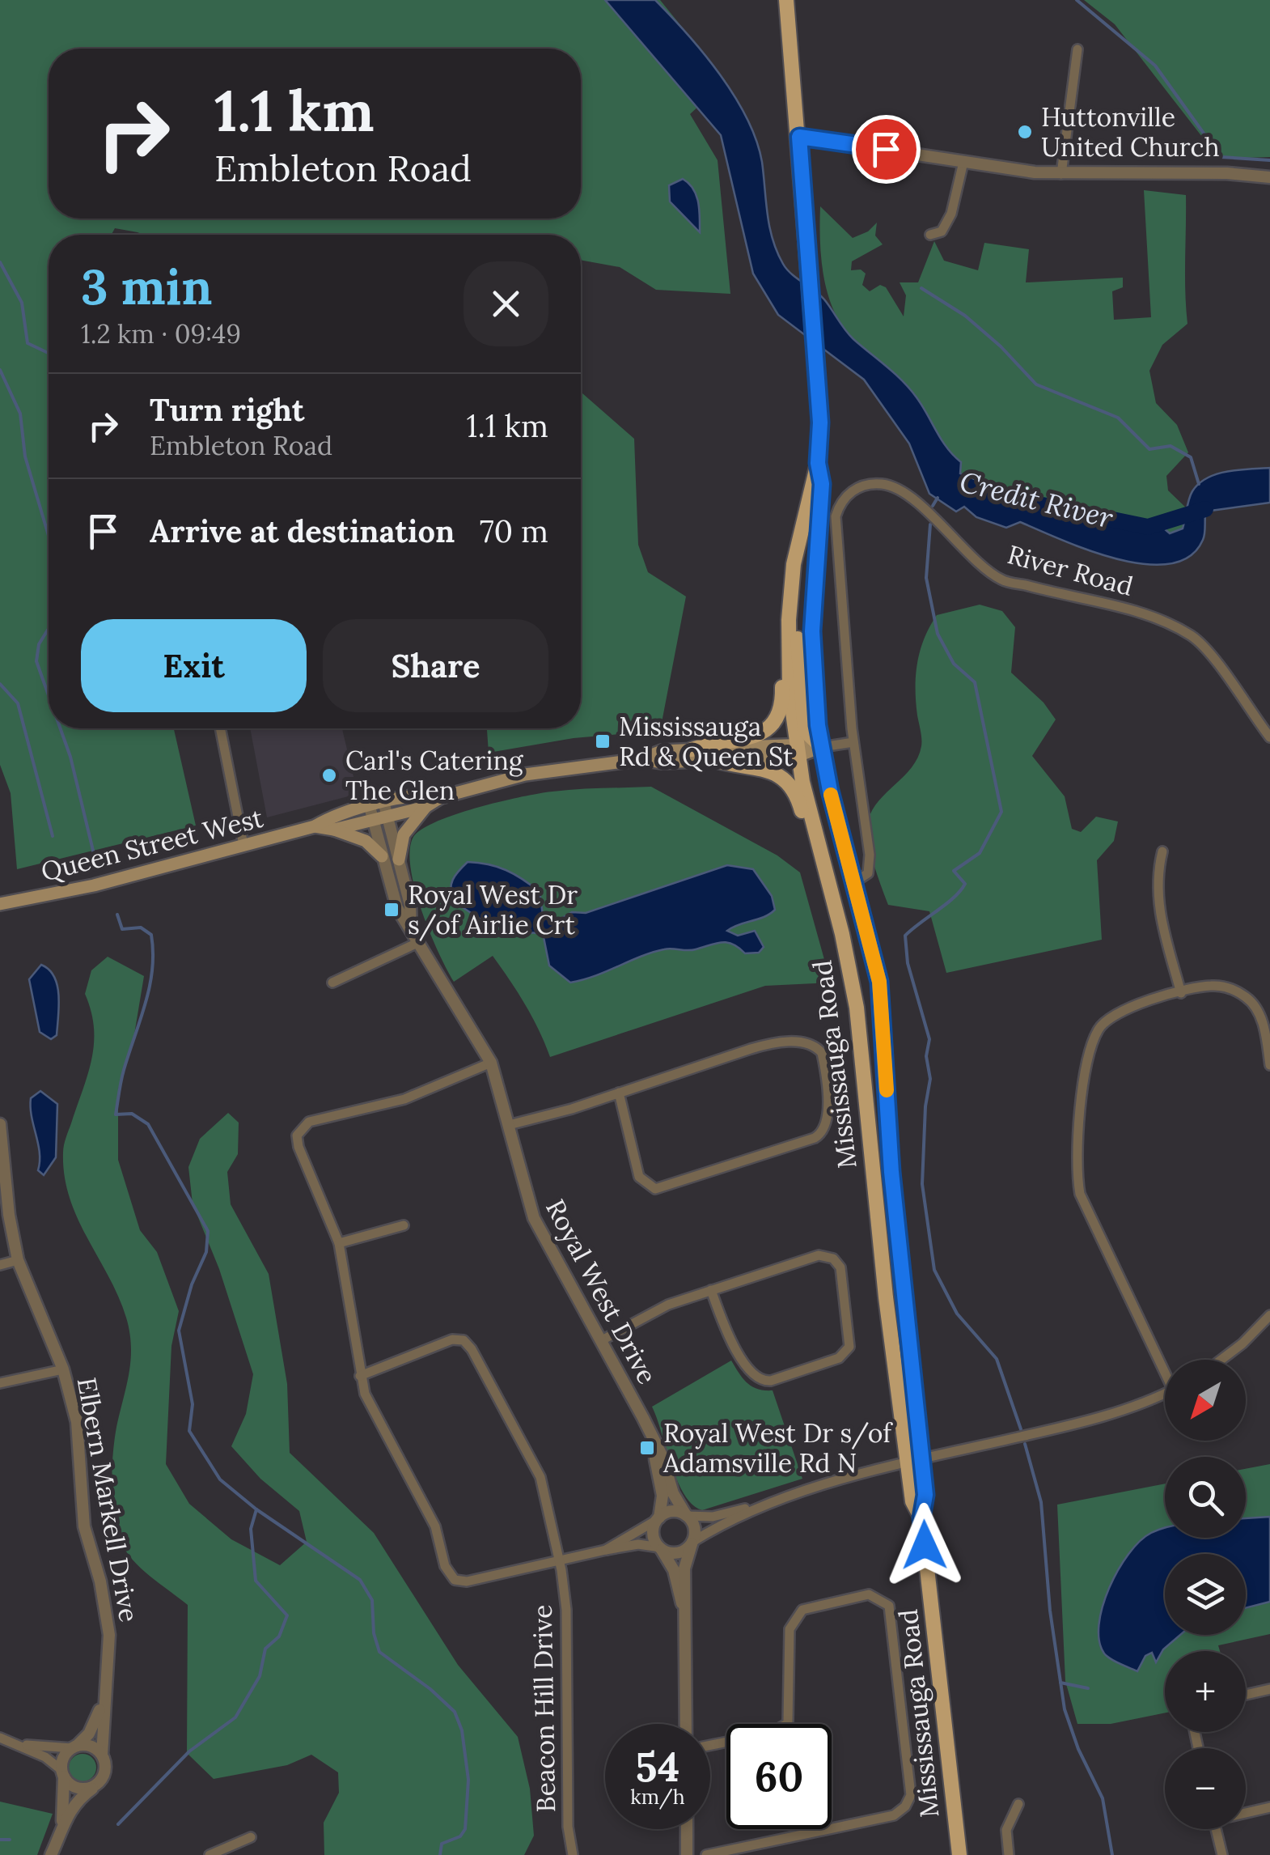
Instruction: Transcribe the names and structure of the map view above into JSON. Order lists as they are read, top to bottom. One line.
{"streets":{"main road":["Queen Street West","Mississauga Road"],"street":["River Road","Royal West Drive","Elbern Markell Drive","Beacon Hill Drive"]},"crossings":[["River Road","Mississauga Road"],["Queen Street West","Mississauga Road"],["Queen Street West","Royal West Drive"]],"water":["Credit River"],"places":{"other":["Huttonville United Church","Carl's Catering The Glen"],"transit":["Mississauga Rd & Queen St","Royal West Dr s/of Airlie Crt","Royal West Dr s/of Adamsville Rd N"]},"north":"bottom left","page":{"turn":["1.1 km","Embleton Road"],"heading":["3 min","1.2 km · 09:49"],"list":[{"name":"Turn right","note":"Embleton Road","value":"1.1 km"},{"name":"Arrive at destination","value":"70 m"}],"buttons":["Exit","Share"],"map_buttons":["+","−"],"speed":"54 km/h","limit":"60"}}
